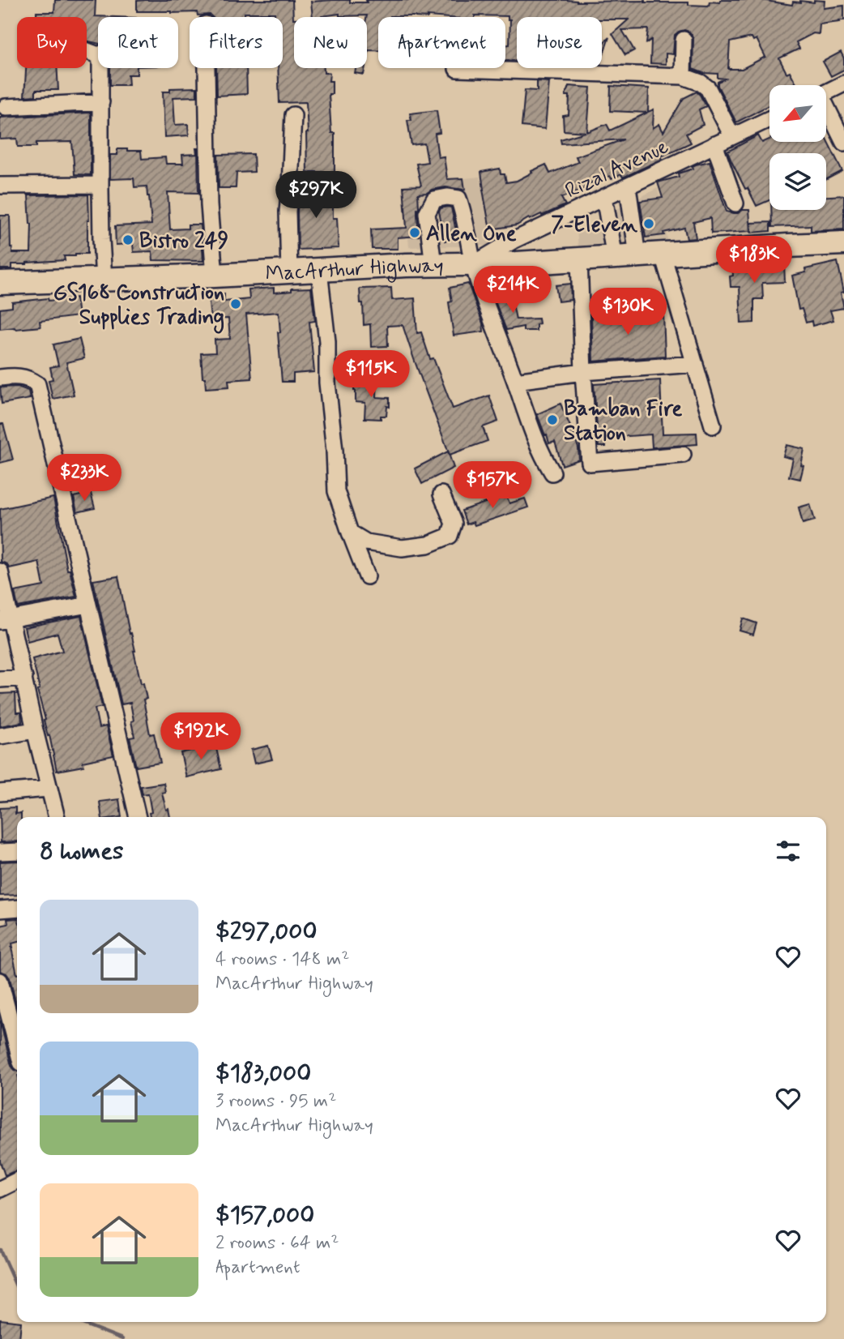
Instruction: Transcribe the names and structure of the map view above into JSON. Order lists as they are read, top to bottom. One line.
{"streets":{"highway":["MacArthur Highway"],"street":["Rizal Avenue"]},"crossings":[["Rizal Avenue","MacArthur Highway"]],"places":["7-Eleven","Allen One","Bistro 249","GS168 Construction Supplies Trading","Bamban Fire Station"],"north":"bottom left","page":{"chip":["Buy","Rent","Filters","New","Apartment","House"],"price":["$297K","$183K","$214K","$130K","$115K","$233K","$157K","$192K"],"heading":"8 homes","list":[{"name":"$297,000","note":"4 rooms · 148 m² · MacArthur Highway"},{"name":"$183,000","note":"3 rooms · 95 m² · MacArthur Highway"},{"name":"$157,000","note":"2 rooms · 64 m² · Apartment"}]}}
